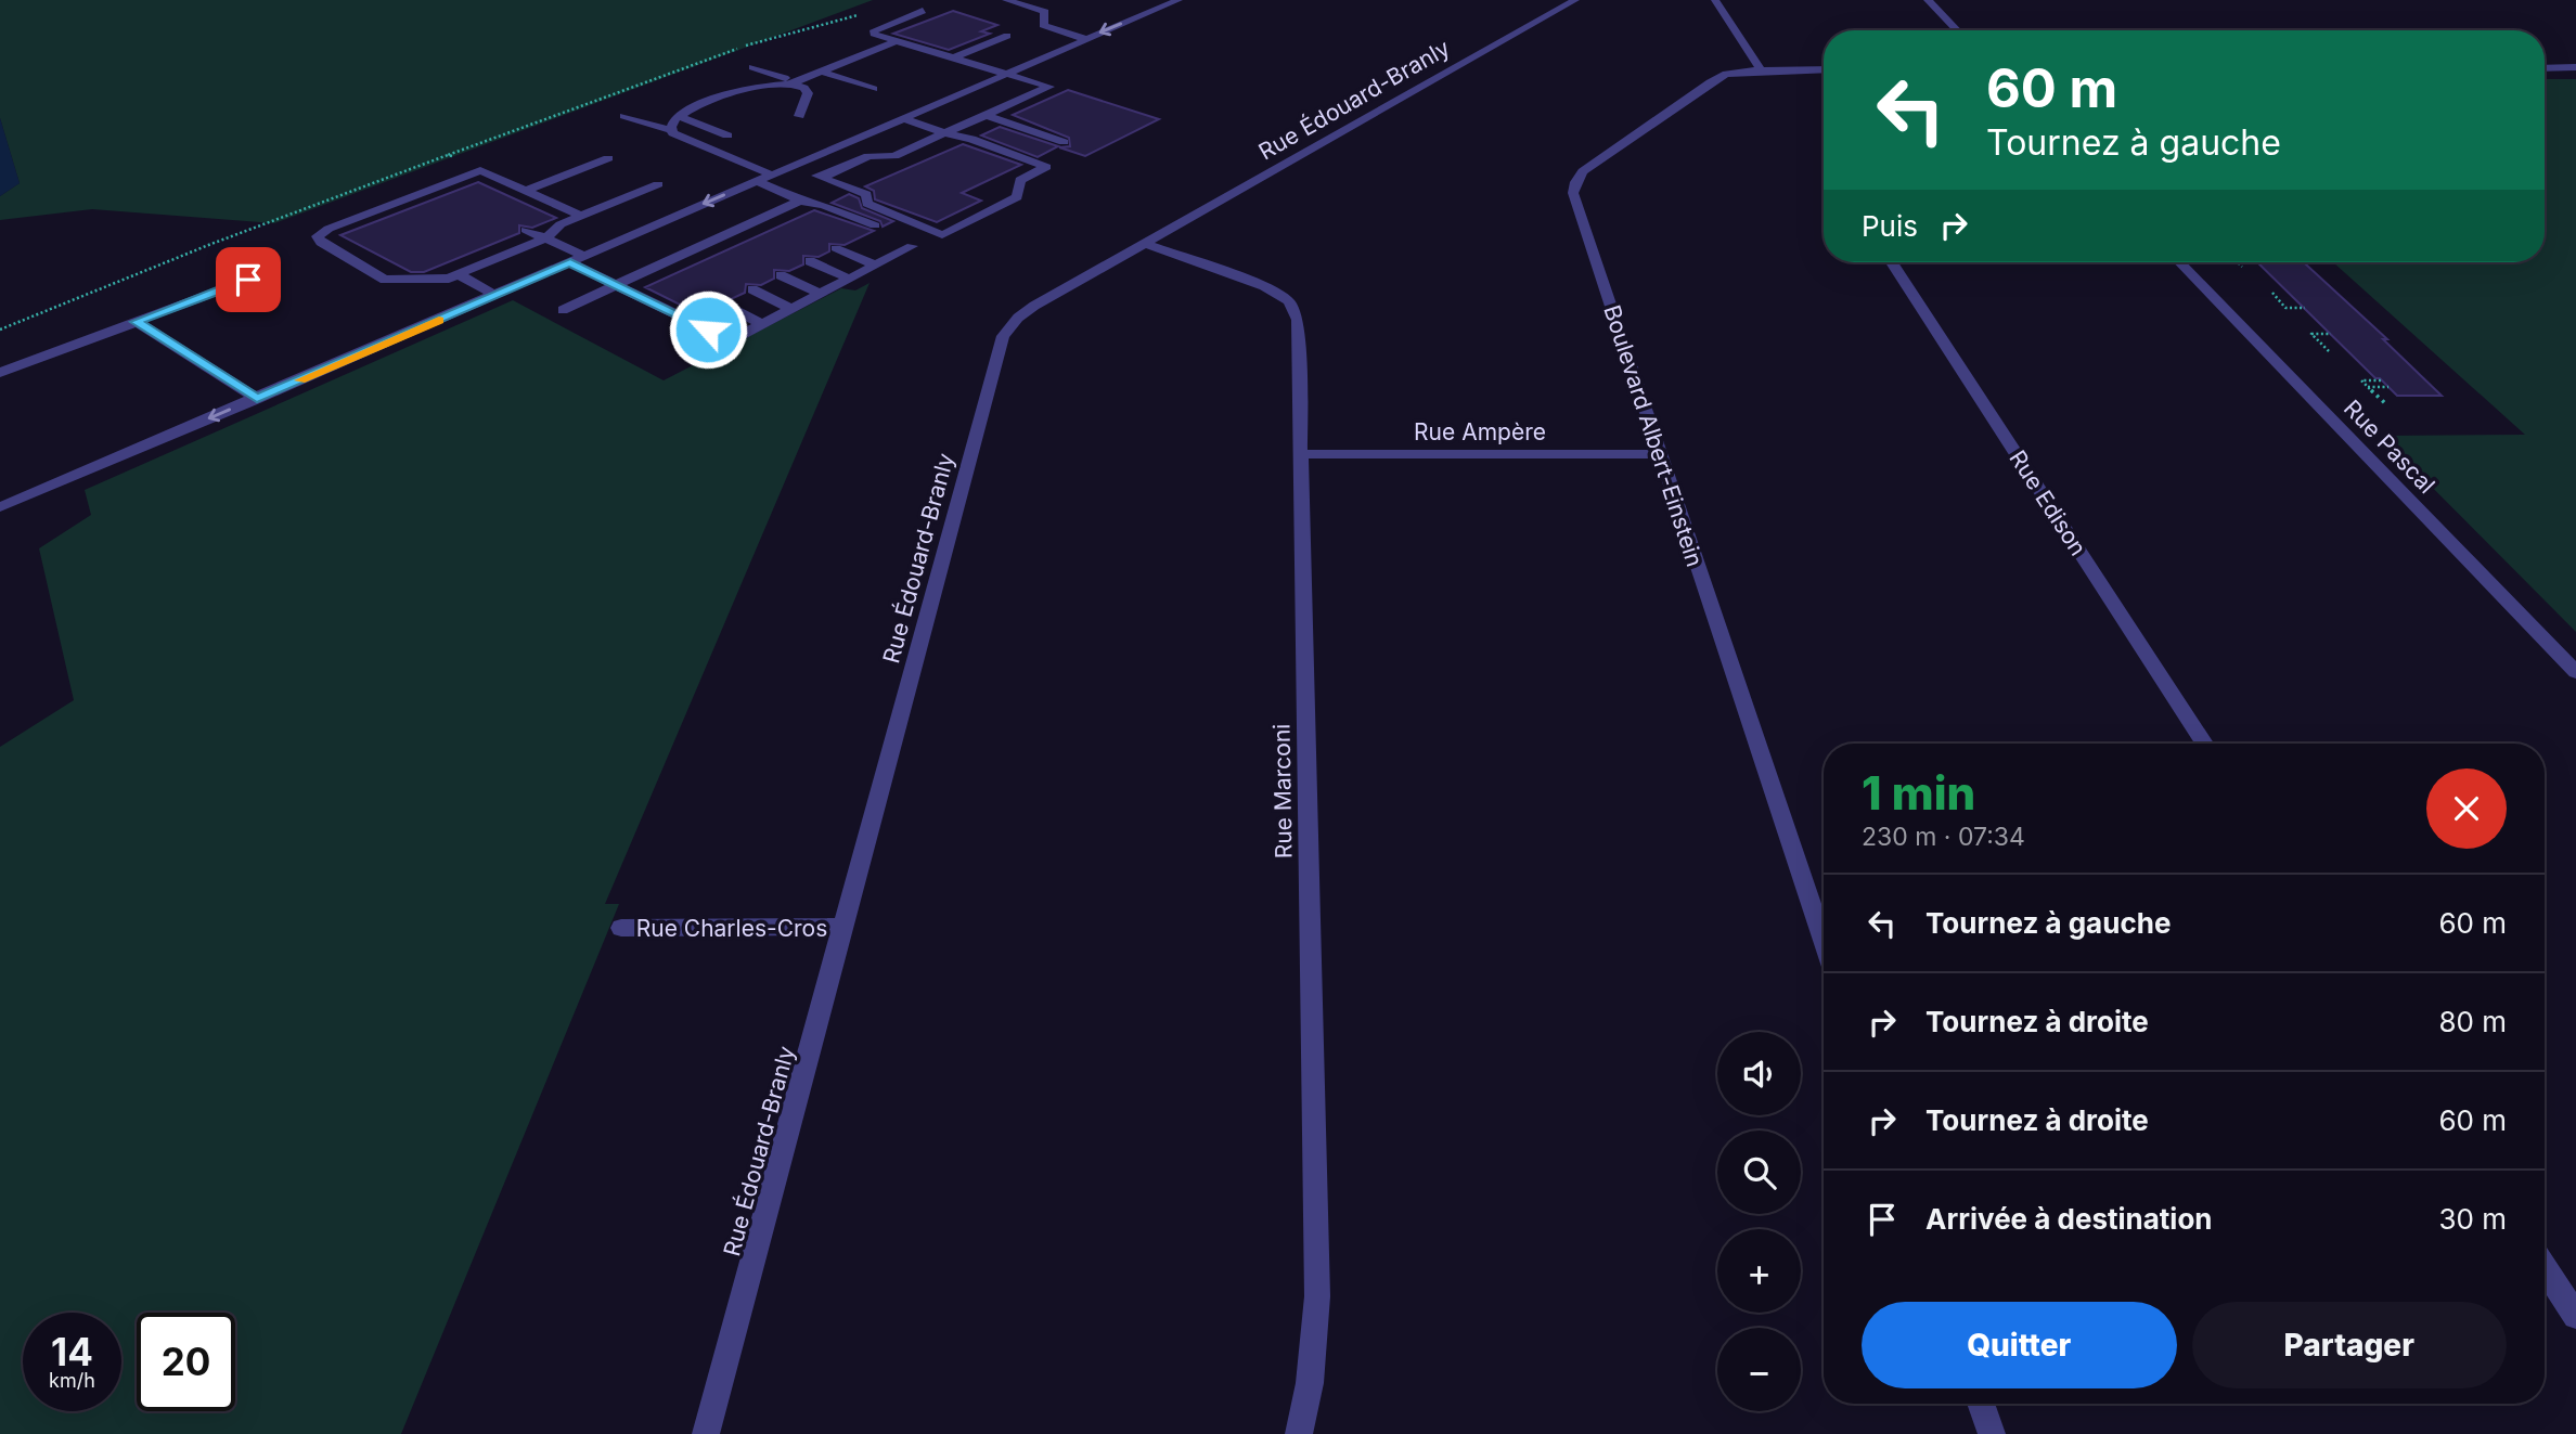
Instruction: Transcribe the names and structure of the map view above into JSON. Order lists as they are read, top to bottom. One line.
{"streets":{"street":["Rue Édouard-Branly","Rue Ampère","Boulevard Albert-Einstein","Rue Pascal","Rue Edison","Rue Marconi","Rue Charles-Cros"]},"crossings":[["Rue Édouard-Branly","Rue Marconi"],["Rue Édouard-Branly","Rue Charles-Cros"],["Rue Ampère","Boulevard Albert-Einstein"],["Rue Ampère","Rue Marconi"]],"page":{"turn":["60 m","Tournez à gauche"],"then":"Puis","heading":["1 min","230 m · 07:34"],"list":[{"name":"Tournez à gauche","value":"60 m"},{"name":"Tournez à droite","value":"80 m"},{"name":"Tournez à droite","value":"60 m"},{"name":"Arrivée à destination","value":"30 m"}],"map_buttons":["+","−"],"buttons":["Quitter","Partager"],"speed":"14 km/h","limit":"20"}}
